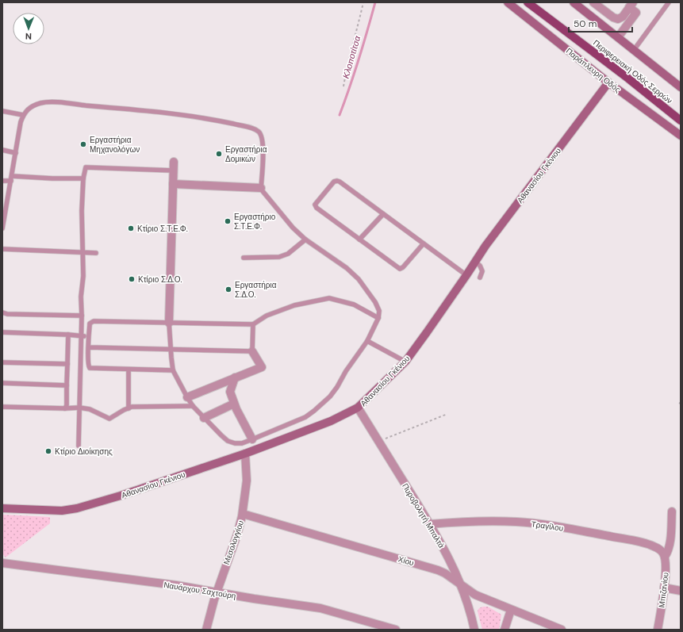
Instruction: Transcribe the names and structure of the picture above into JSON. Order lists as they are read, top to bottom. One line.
{"streets":{"main road":["Περιφερειακή Οδός Σερρών"],"street":["Παράπλευρη Οδός","Αθανασίου Γκένιου","Πυροβολητή Μπαλτά","Τραγίλου","Μεσολογγίου","Χίου","Ναυάρχου Σαχτούρη","Μπιζανίου"]},"crossings":[["Παράπλευρη Οδός","Αθανασίου Γκένιου"],["Αθανασίου Γκένιου","Πυροβολητή Μπαλτά"],["Αθανασίου Γκένιου","Μεσολογγίου"],["Πυροβολητή Μπαλτά","Τραγίλου"],["Πυροβολητή Μπαλτά","Χίου"],["Τραγίλου","Μπιζανίου"],["Μεσολογγίου","Χίου"],["Μεσολογγίου","Ναυάρχου Σαχτούρη"]],"water":["Κλοποτίτσα"],"places":["Εργαστήρια Μηχανολόγων","Εργαστήρια Δομικών","Εργαστήριο Σ.Τ.Ε.Φ.","Κτίριο Σ.Τ.Ε.Φ.","Κτίριο Σ.Δ.Ο.","Εργαστήρια Σ.Δ.Ο.","Κτίριο Διοίκησης"],"scale_bar":"50 m","north":"bottom"}
